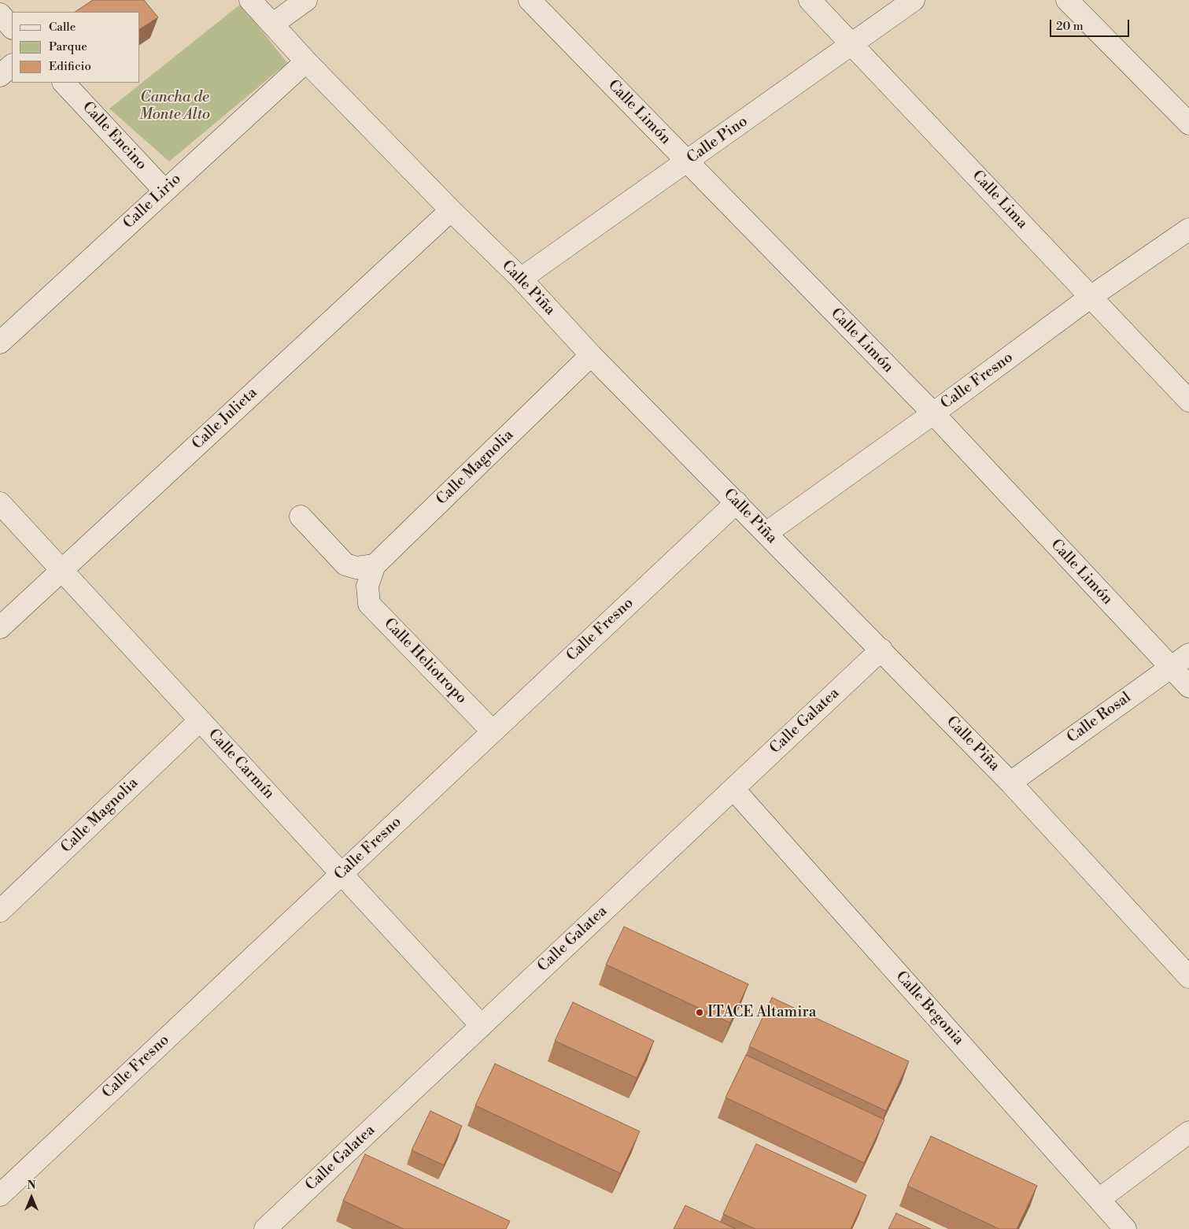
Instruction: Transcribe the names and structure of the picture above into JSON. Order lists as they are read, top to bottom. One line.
{"streets":{"street":["Calle Limón","Calle Encino","Calle Pino","Calle Lima","Calle Lirio","Calle Piña","Calle Fresno","Calle Julieta","Calle Magnolia","Calle Heliotropo","Calle Rosal","Calle Galatea","Calle Carmín","Calle Begonia"]},"crossings":[["Calle Limón","Calle Pino"],["Calle Limón","Calle Fresno"],["Calle Limón","Calle Rosal"],["Calle Encino","Calle Lirio"],["Calle Pino","Calle Lima"],["Calle Pino","Calle Piña"],["Calle Lima","Calle Fresno"],["Calle Lirio","Calle Piña"],["Calle Piña","Calle Fresno"],["Calle Piña","Calle Julieta"],["Calle Piña","Calle Magnolia"],["Calle Piña","Calle Rosal"],["Calle Piña","Calle Galatea"],["Calle Fresno","Calle Heliotropo"],["Calle Fresno","Calle Carmín"],["Calle Julieta","Calle Carmín"],["Calle Magnolia","Calle Heliotropo"],["Calle Magnolia","Calle Carmín"],["Calle Galatea","Calle Carmín"],["Calle Galatea","Calle Begonia"]],"parks":["Cancha de Monte Alto"],"places":["ITACE Altamira"],"legend":["Calle","Parque","Edificio"],"scale_bar":"20 m","north":"top"}
